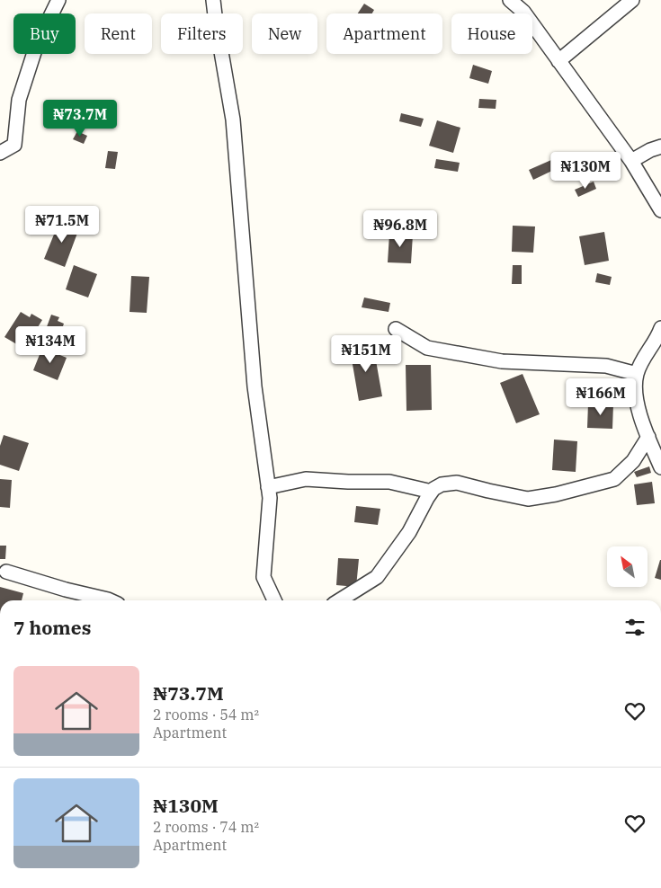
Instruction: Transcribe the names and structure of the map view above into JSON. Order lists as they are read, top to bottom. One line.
{"north":"top left","page":{"chip":["Buy","Rent","Filters","New","Apartment","House"],"price":["₦73.7M","₦130M","₦71.5M","₦96.8M","₦134M","₦151M","₦166M"],"heading":"7 homes","list":[{"name":"₦73.7M","note":"2 rooms · 54 m² · Apartment"},{"name":"₦130M","note":"2 rooms · 74 m² · Apartment"}]}}
